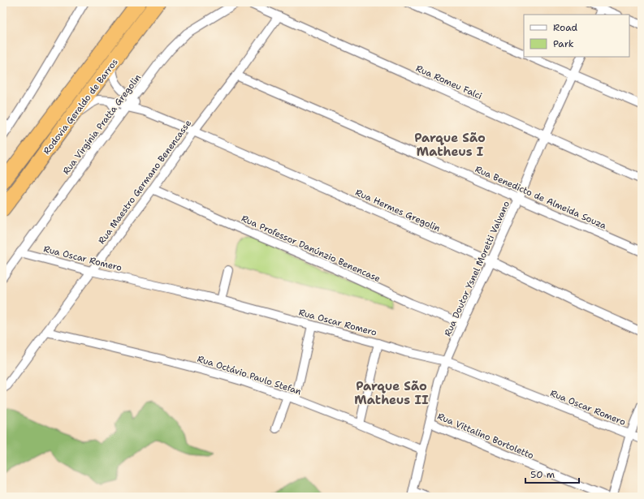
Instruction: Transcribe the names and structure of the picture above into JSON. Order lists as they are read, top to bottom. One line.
{"streets":{"highway":["Rodovia Geraldo de Barros"],"street":["Rua Romeu Falci","Rua Virgínia Pratta Gregolin","Rua Maestro Germano Benencasse","Rua Benedicto de Almeida Souza","Rua Hermes Gregolin","Rua Professor Danúnzio Benencase","Rua Oscar Romero","Rua Doutor Ysnel Moretti Valvano","Rua Octávio Paulo Stefan","Rua Vittalino Bortoletto"]},"crossings":[["Rua Romeu Falci","Rua Maestro Germano Benencasse"],["Rua Romeu Falci","Rua Doutor Ysnel Moretti Valvano"],["Rodovia Geraldo de Barros","Rua Hermes Gregolin"],["Rua Virgínia Pratta Gregolin","Rua Hermes Gregolin"],["Rua Virgínia Pratta Gregolin","Rua Oscar Romero"],["Rua Maestro Germano Benencasse","Rua Benedicto de Almeida Souza"],["Rua Maestro Germano Benencasse","Rua Hermes Gregolin"],["Rua Maestro Germano Benencasse","Rua Professor Danúnzio Benencase"],["Rua Maestro Germano Benencasse","Rua Oscar Romero"],["Rua Maestro Germano Benencasse","Rua Octávio Paulo Stefan"],["Rua Benedicto de Almeida Souza","Rua Doutor Ysnel Moretti Valvano"],["Rua Hermes Gregolin","Rua Doutor Ysnel Moretti Valvano"],["Rua Professor Danúnzio Benencase","Rua Doutor Ysnel Moretti Valvano"],["Rua Oscar Romero","Rua Doutor Ysnel Moretti Valvano"],["Rua Doutor Ysnel Moretti Valvano","Rua Octávio Paulo Stefan"],["Rua Doutor Ysnel Moretti Valvano","Rua Vittalino Bortoletto"]],"districts":["Parque São Matheus I","Parque São Matheus II"],"legend":["Road","Park"],"scale_bar":"50 m"}
